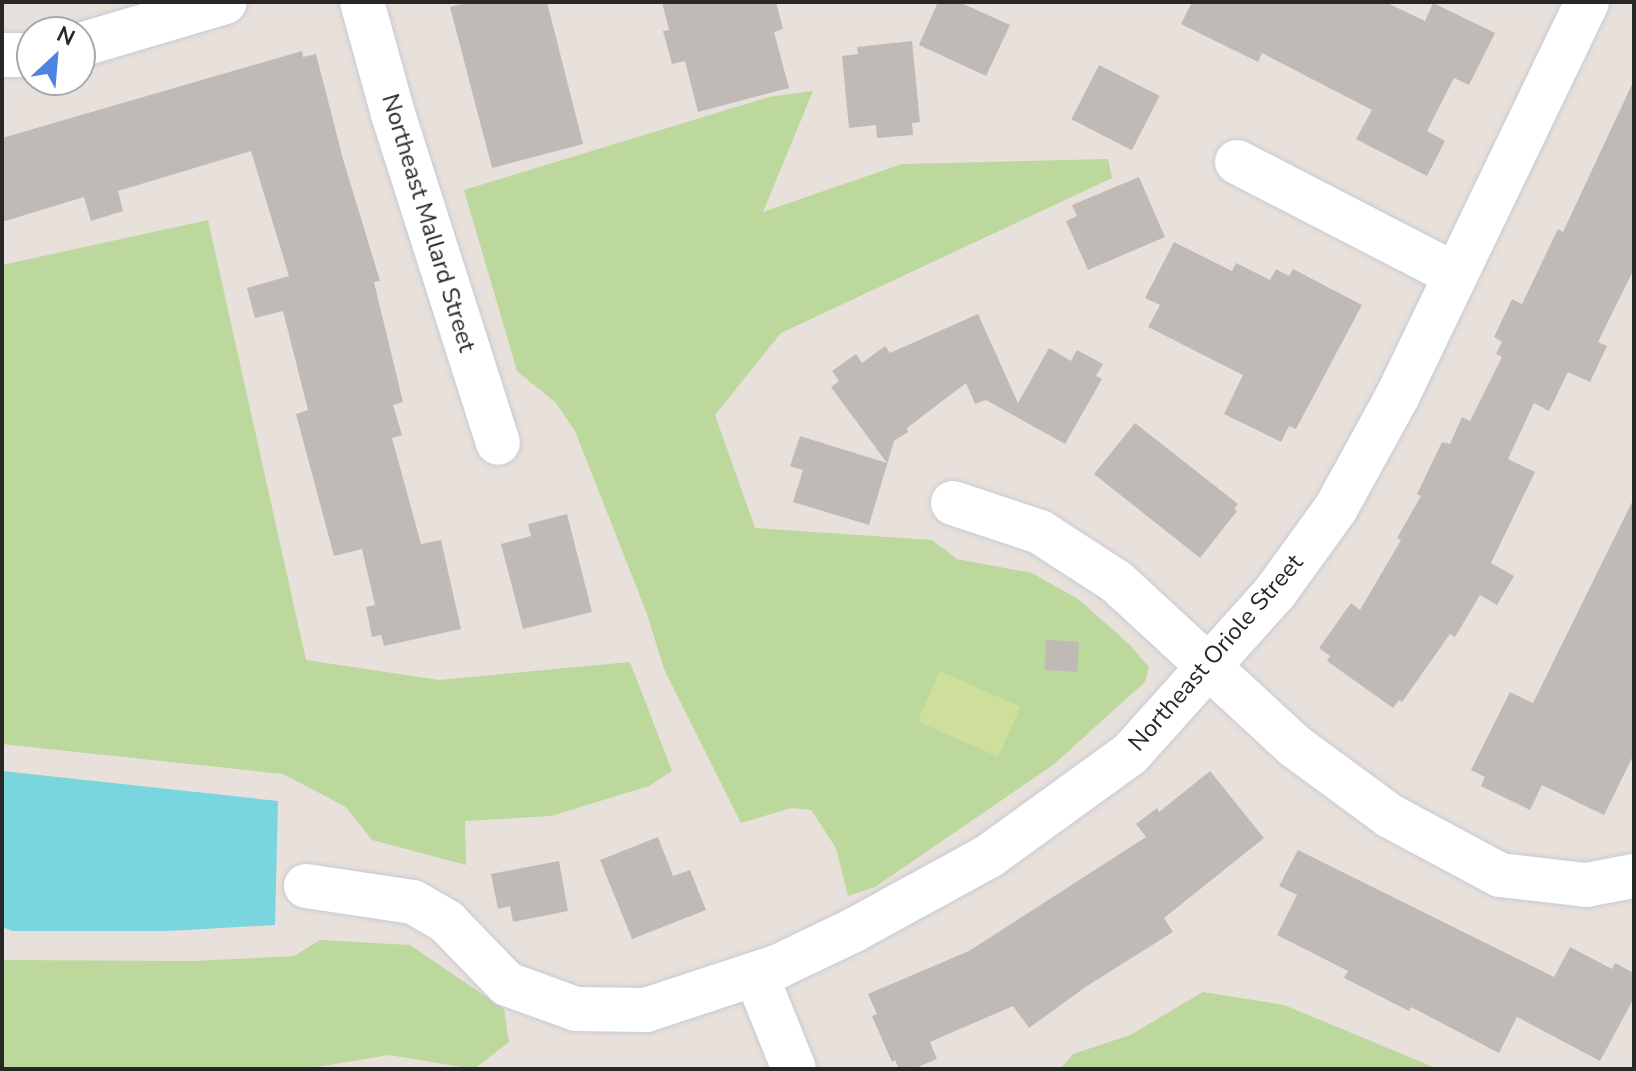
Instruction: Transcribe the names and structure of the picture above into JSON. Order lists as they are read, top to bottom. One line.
{"streets":{"street":["Northeast Mallard Street","Northeast Oriole Street"]},"north":"top right"}
